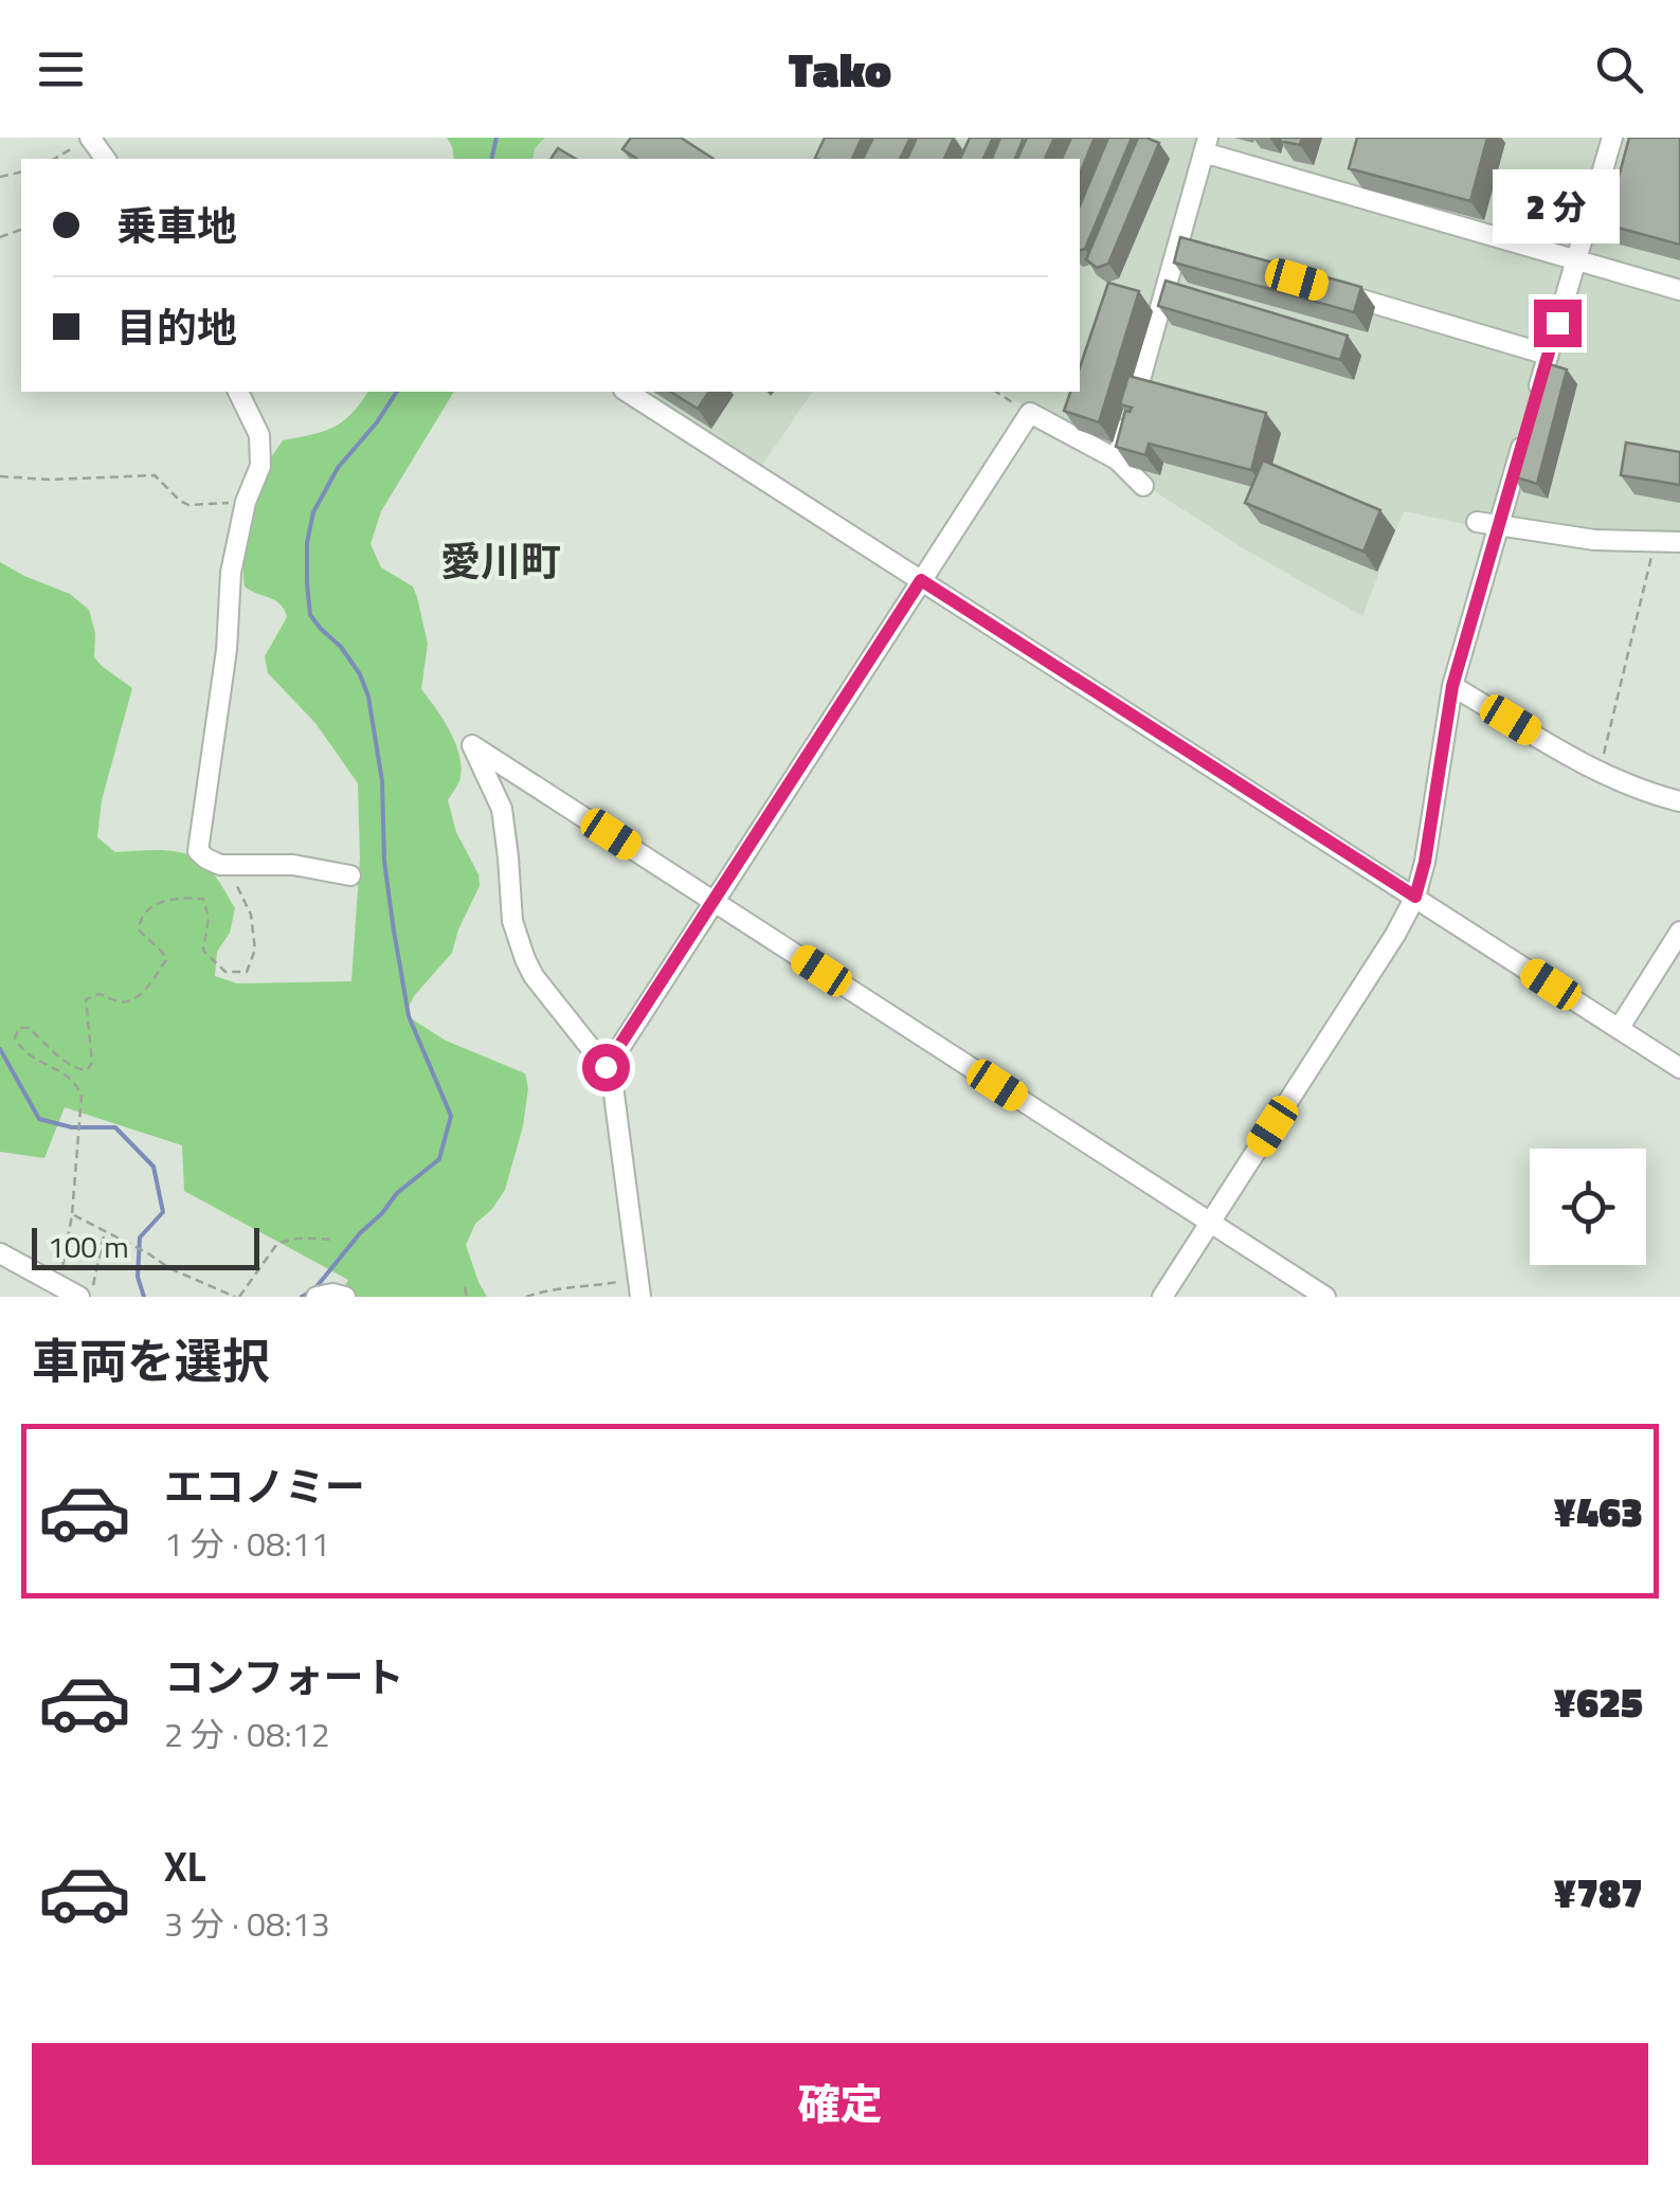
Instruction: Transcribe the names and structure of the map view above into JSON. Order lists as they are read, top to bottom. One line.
{"districts":["愛川町"],"scale_bar":"100 m","page":{"header":"Tako","banner":["乗車地","目的地"],"bubble":"2 分","scale":"100 m","heading":"車両を選択","list":[{"name":"エコノミー","note":"1 分 · 08:11","value":"¥463"},{"name":"コンフォート","note":"2 分 · 08:12","value":"¥625"},{"name":"XL","note":"3 分 · 08:13","value":"¥787"}],"buttons":"確定"}}
